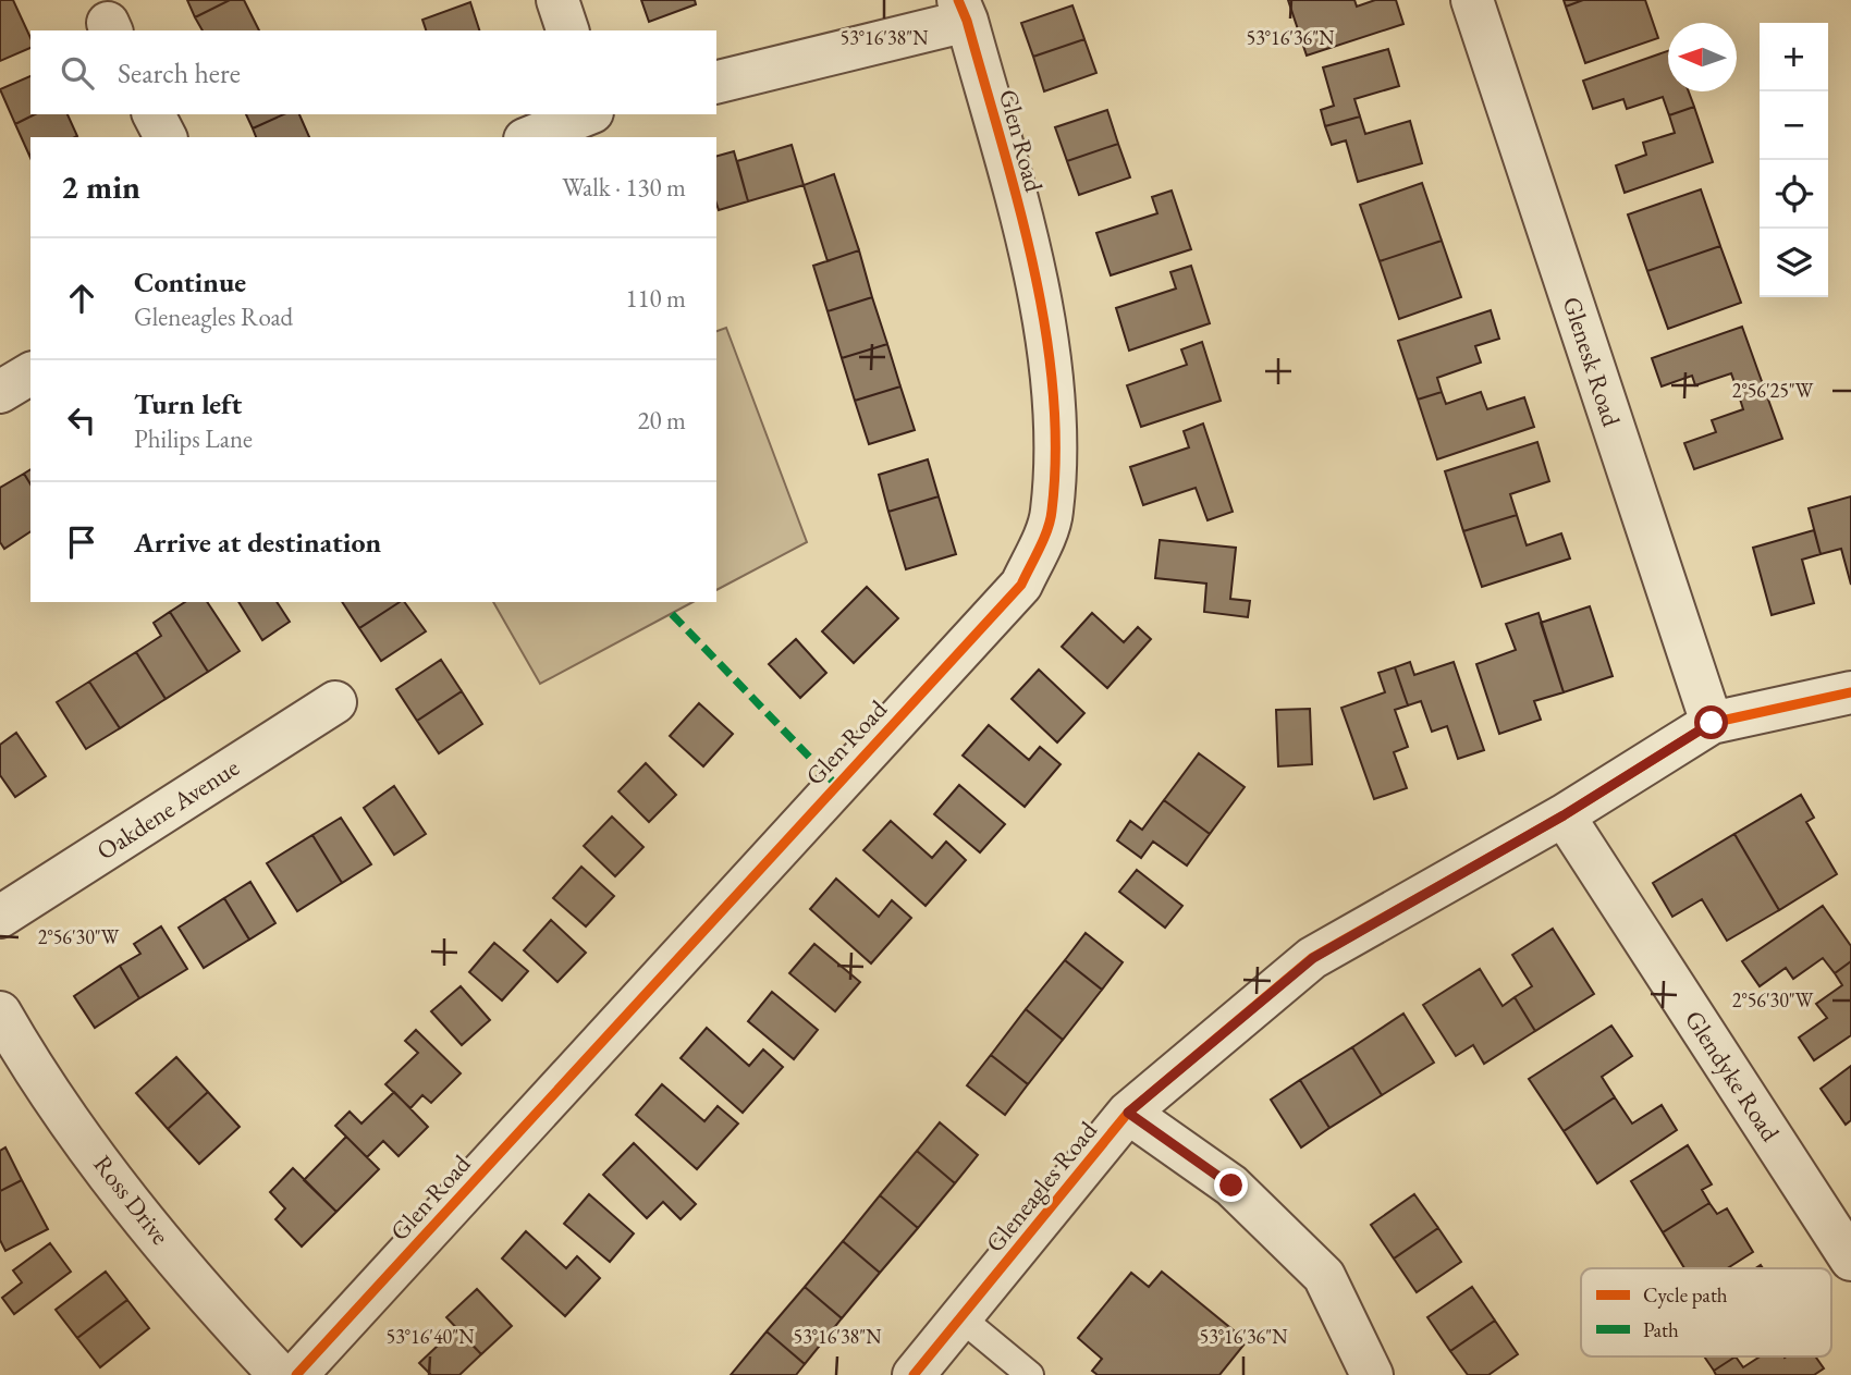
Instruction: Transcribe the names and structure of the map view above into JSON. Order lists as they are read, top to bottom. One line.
{"streets":{"street":["Glen Road","Glenesk Road","Oakdene Avenue","Glendyke Road","Gleneagles Road","Ross Drive"]},"crossings":[["Glenesk Road","Gleneagles Road"],["Glendyke Road","Gleneagles Road"]],"legend":["Cycle path","Path"],"north":"left","page":{"map_buttons":["+","−"],"search":"Search here","heading":["2 min","Walk · 130 m"],"list":[["Continue","Gleneagles Road","110 m"],["Turn left","Philips Lane","20 m"],"Arrive at destination"]},"coordinates":["53°16'38\"N","53°16'36\"N","2°56'25\"W","2°56'30\"W","53°16'40\"N"]}
